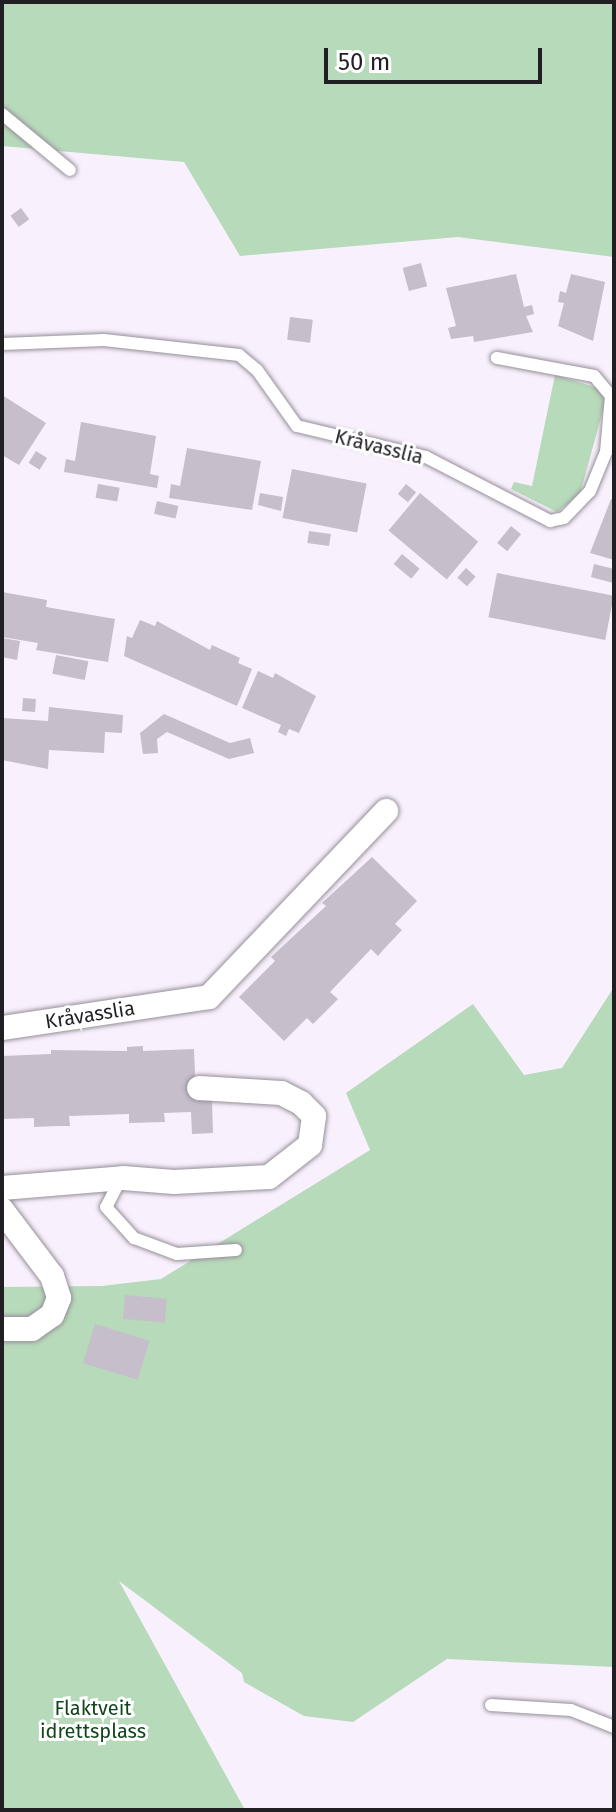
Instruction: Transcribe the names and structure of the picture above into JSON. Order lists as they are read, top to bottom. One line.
{"streets":{"street":["Kråvasslia"]},"parks":["Flaktveit idrettsplass"],"scale_bar":"50 m"}
